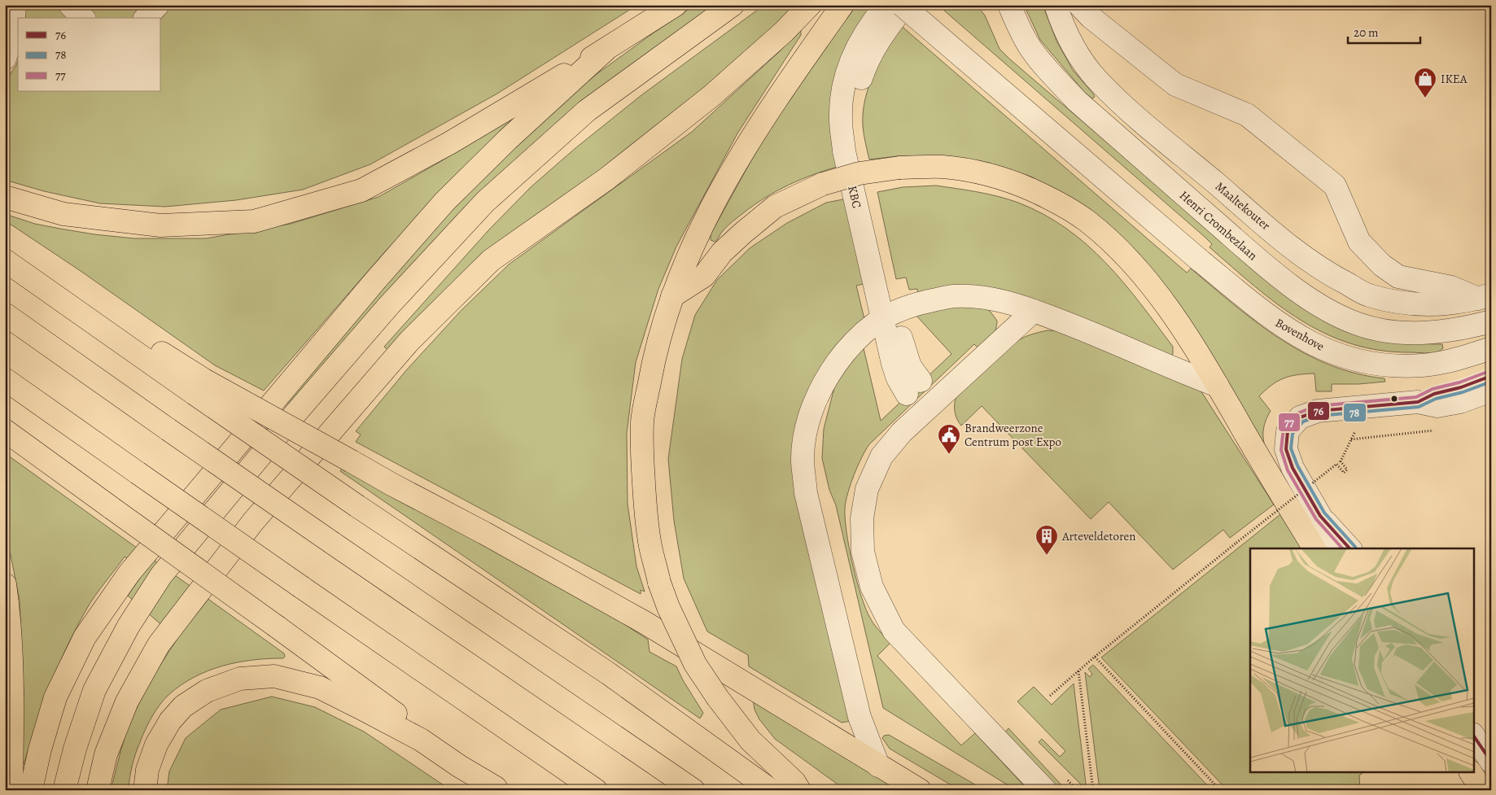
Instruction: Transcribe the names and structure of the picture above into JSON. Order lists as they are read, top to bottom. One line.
{"streets":{"street":["KBC","Maaltekouter","Henri Crombezlaan","Bovenhove"]},"places":{"shop":["IKEA"],"public building":["Brandweerzone Centrum post Expo"],"building":["Arteveldetoren"]},"lines":["transit line 77","transit line 76","transit line 78"],"legend":["76","78","77"],"scale_bar":"20 m"}
